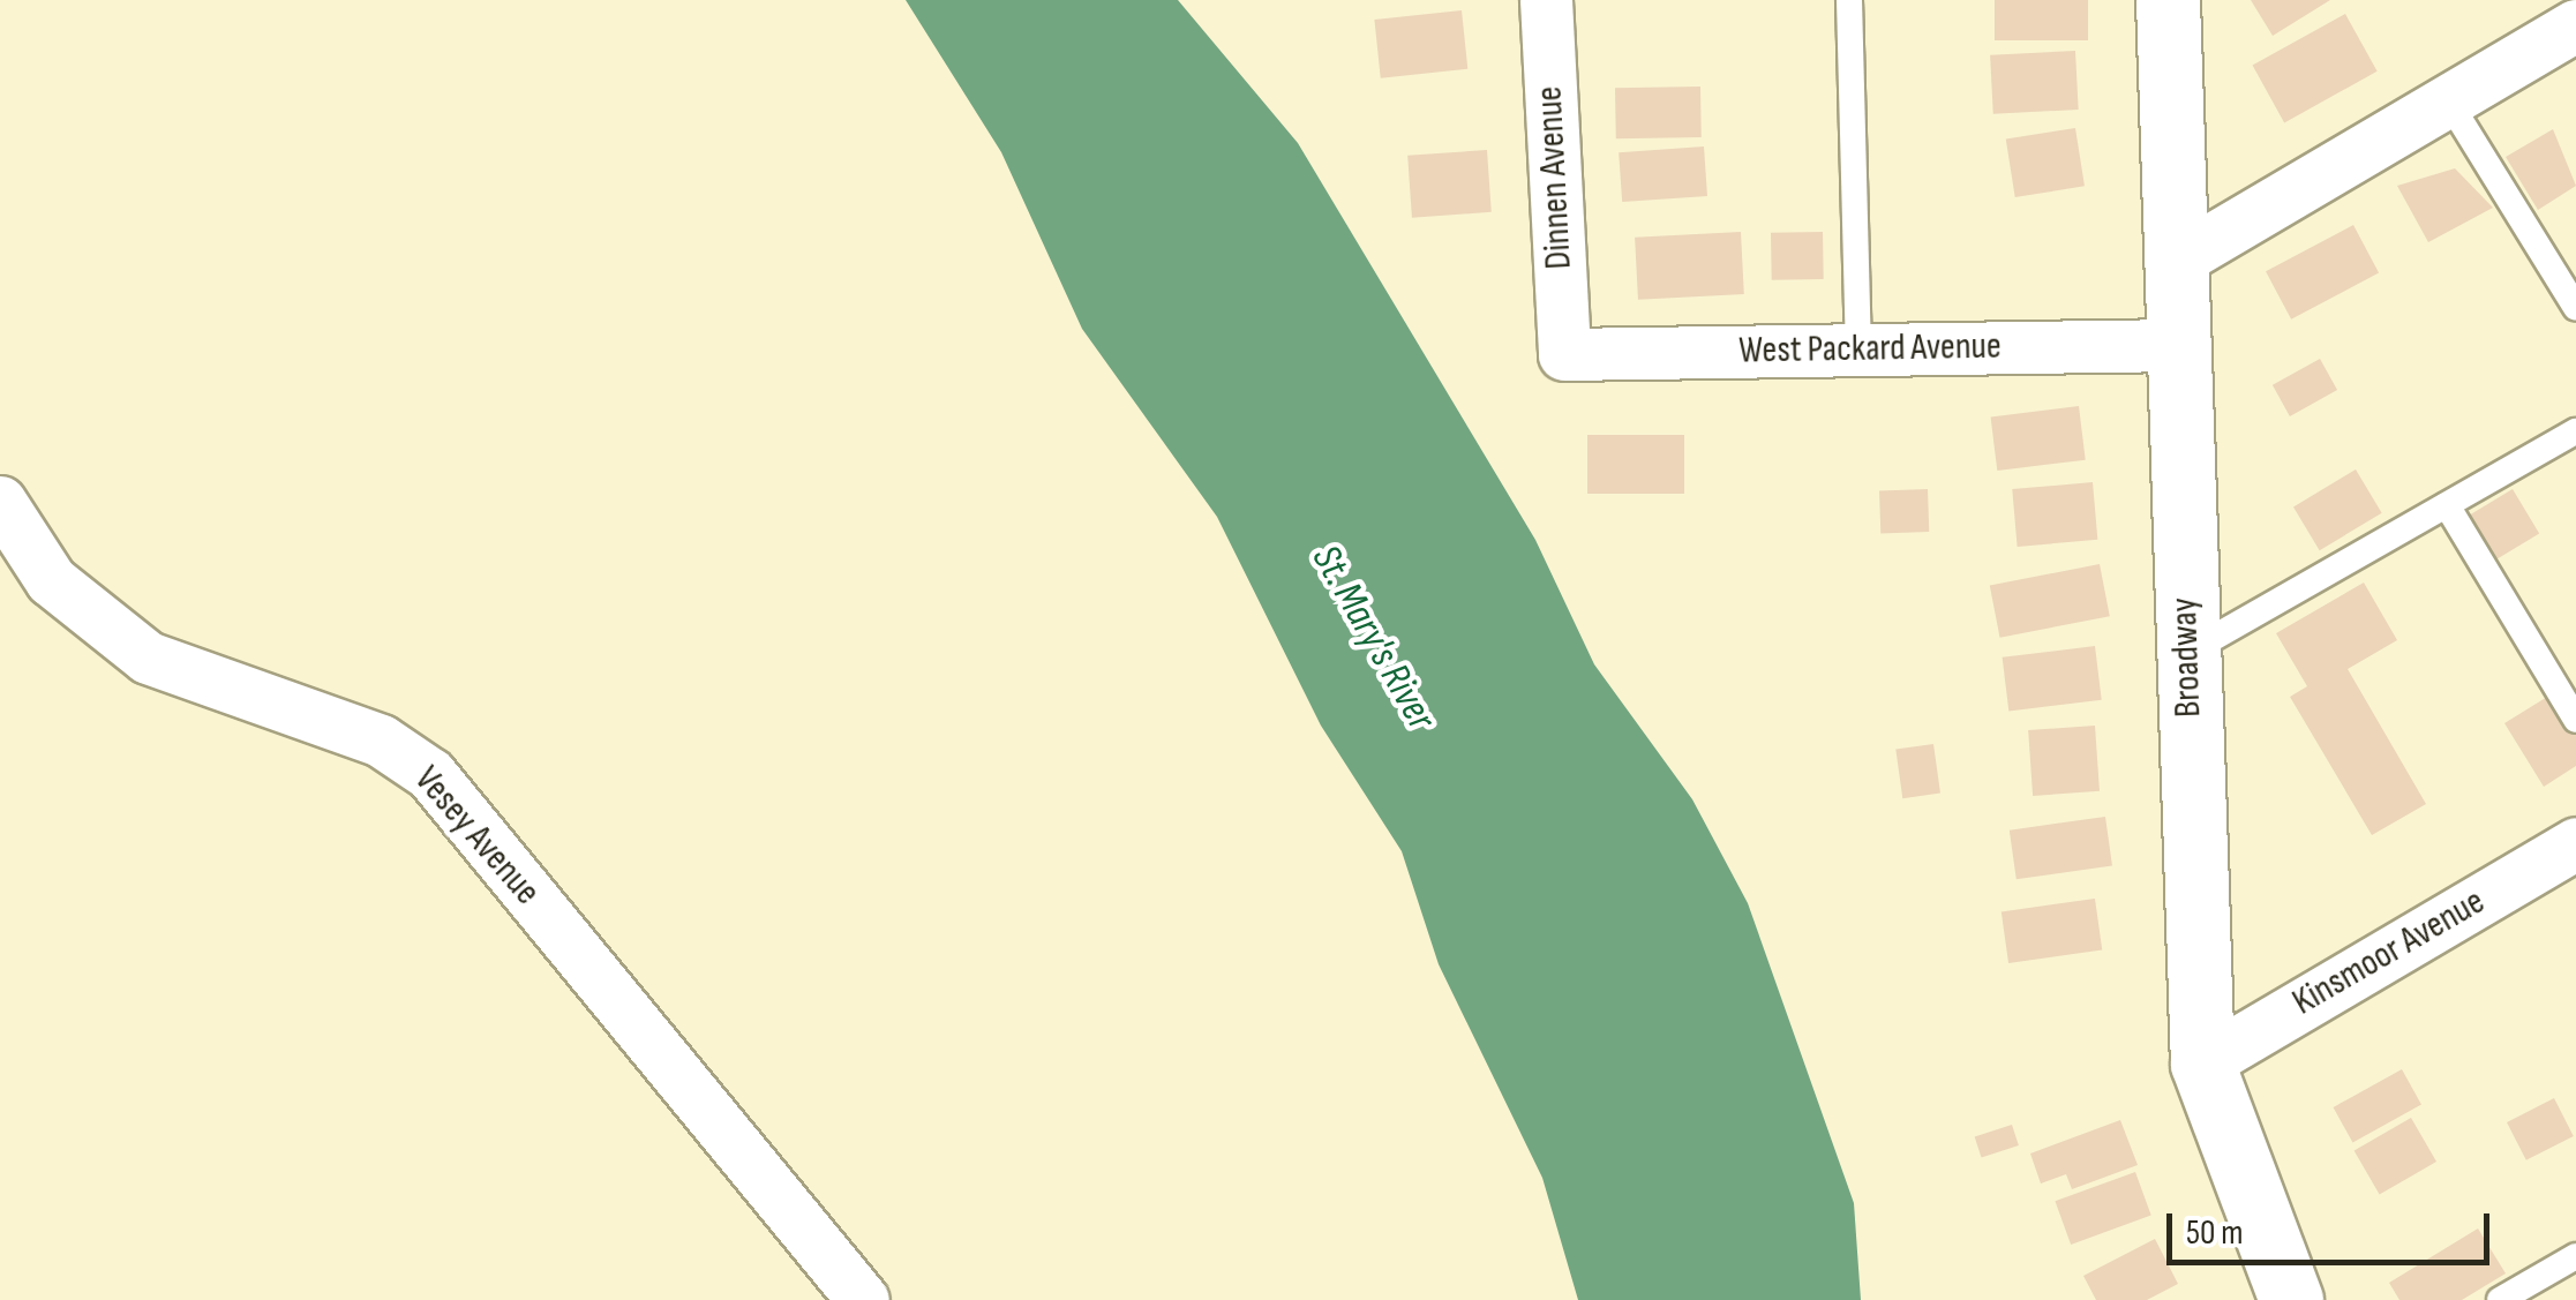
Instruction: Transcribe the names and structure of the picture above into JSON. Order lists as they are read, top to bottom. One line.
{"streets":{"main road":["Broadway"],"street":["Dinnen Avenue","West Packard Avenue","Vesey Avenue","Kinsmoor Avenue"]},"crossings":[["Dinnen Avenue","West Packard Avenue"],["West Packard Avenue","Broadway"],["Broadway","Kinsmoor Avenue"]],"water":["St. Mary's River"],"scale_bar":"50 m"}
